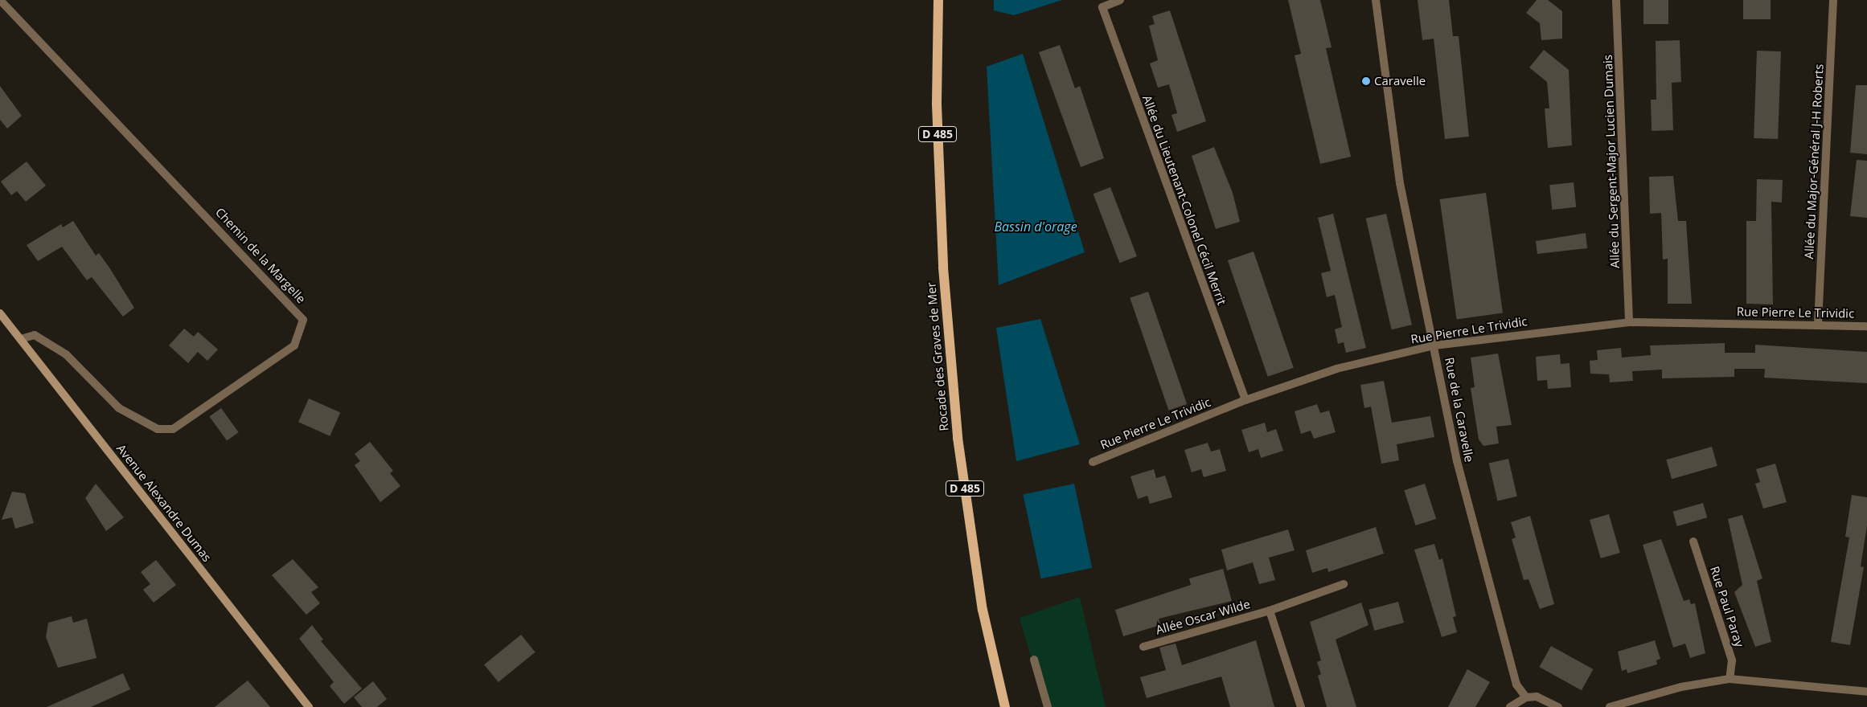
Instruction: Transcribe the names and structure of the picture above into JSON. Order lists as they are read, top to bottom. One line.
{"streets":{"main road":["D 485","Rocade des Graves de Mer"],"street":["Allée du Sergent-Major Lucien Dumais","Allée du Major-Général J-H Roberts","Allée du Lieutenant-Colonel Cécil Merrit","Chemin de la Margelle","Rue Pierre Le Trividic","Rue de la Caravelle","Avenue Alexandre Dumas","Rue Paul Paray","Allée Oscar Wilde"]},"crossings":[["Allée du Sergent-Major Lucien Dumais","Rue Pierre Le Trividic"],["Allée du Major-Général J-H Roberts","Rue Pierre Le Trividic"],["Allée du Lieutenant-Colonel Cécil Merrit","Rue Pierre Le Trividic"],["Chemin de la Margelle","Avenue Alexandre Dumas"],["Rue Pierre Le Trividic","Rue de la Caravelle"]],"water":["Bassin d'orage"],"places":["Caravelle"]}
